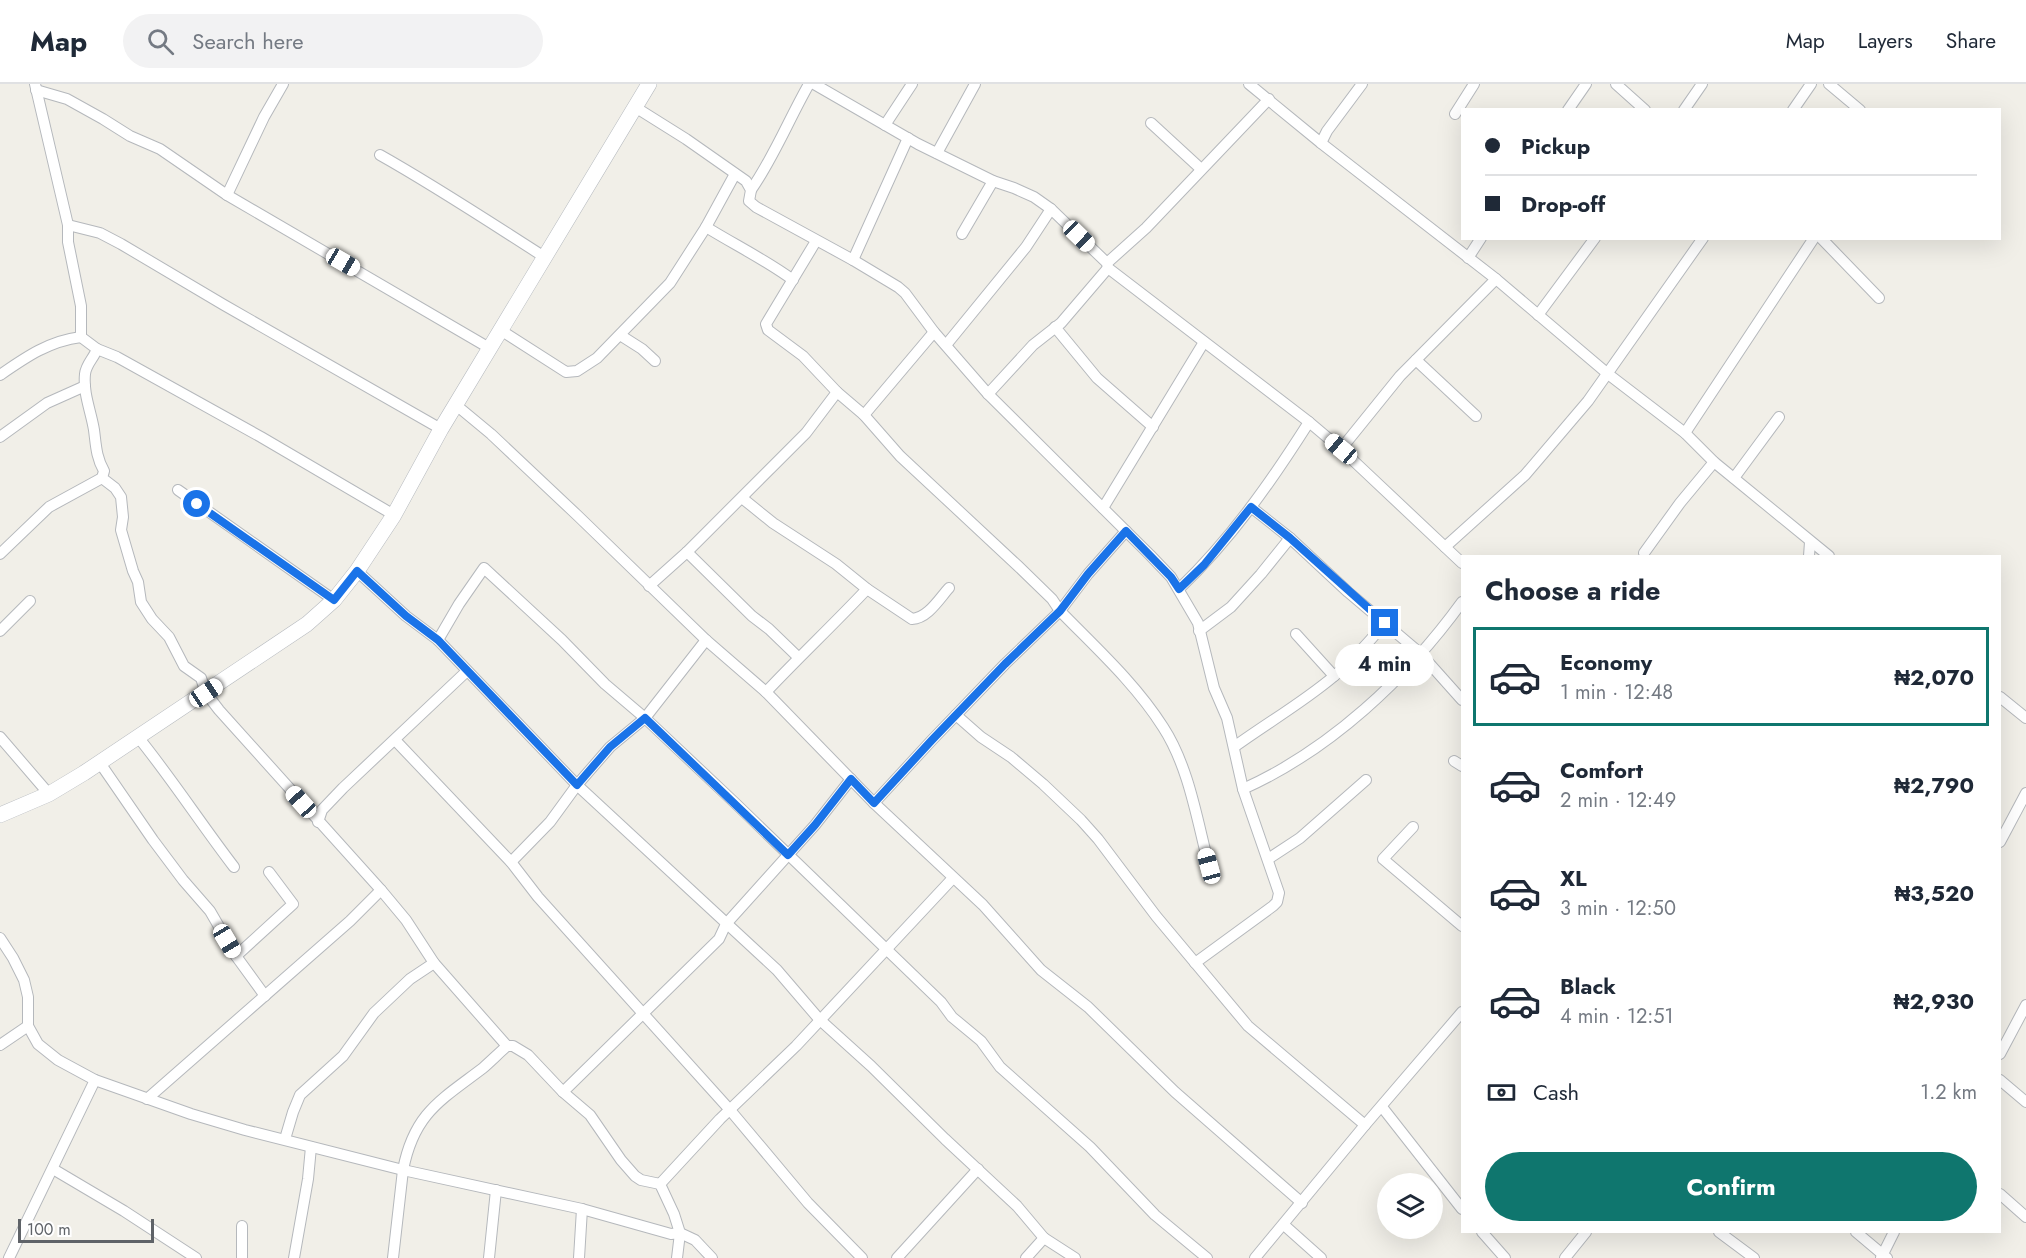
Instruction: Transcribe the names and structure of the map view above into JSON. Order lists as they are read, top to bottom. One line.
{"scale_bar":"100 m","page":{"header":"Map","search":"Search here","nav":["Map","Layers","Share"],"banner":["Pickup","Drop-off"],"heading":"Choose a ride","list":[{"name":"Economy","note":"1 min · 12:48","value":"₦2,070"},{"name":"Comfort","note":"2 min · 12:49","value":"₦2,790"},{"name":"XL","note":"3 min · 12:50","value":"₦3,520"},{"name":"Black","note":"4 min · 12:51","value":"₦2,930"}],"bubble":"4 min","pay":["Cash","1.2 km"],"buttons":"Confirm","scale":"100 m"}}
